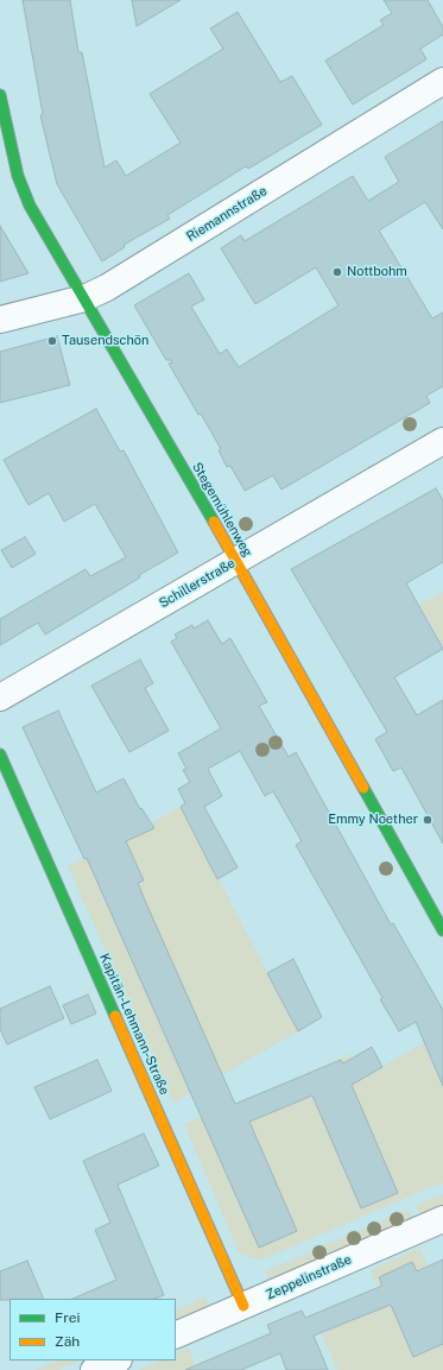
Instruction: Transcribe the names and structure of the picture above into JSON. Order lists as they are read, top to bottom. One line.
{"streets":{"street":["Riemannstraße","Stegemühlenweg","Schillerstraße","Kapitän-Lehmann-Straße","Zeppelinstraße"]},"crossings":[["Riemannstraße","Stegemühlenweg"],["Stegemühlenweg","Schillerstraße"],["Kapitän-Lehmann-Straße","Zeppelinstraße"]],"places":["Nottbohm","Tausendschön","Emmy Noether"],"legend":["Frei","Zäh"]}
